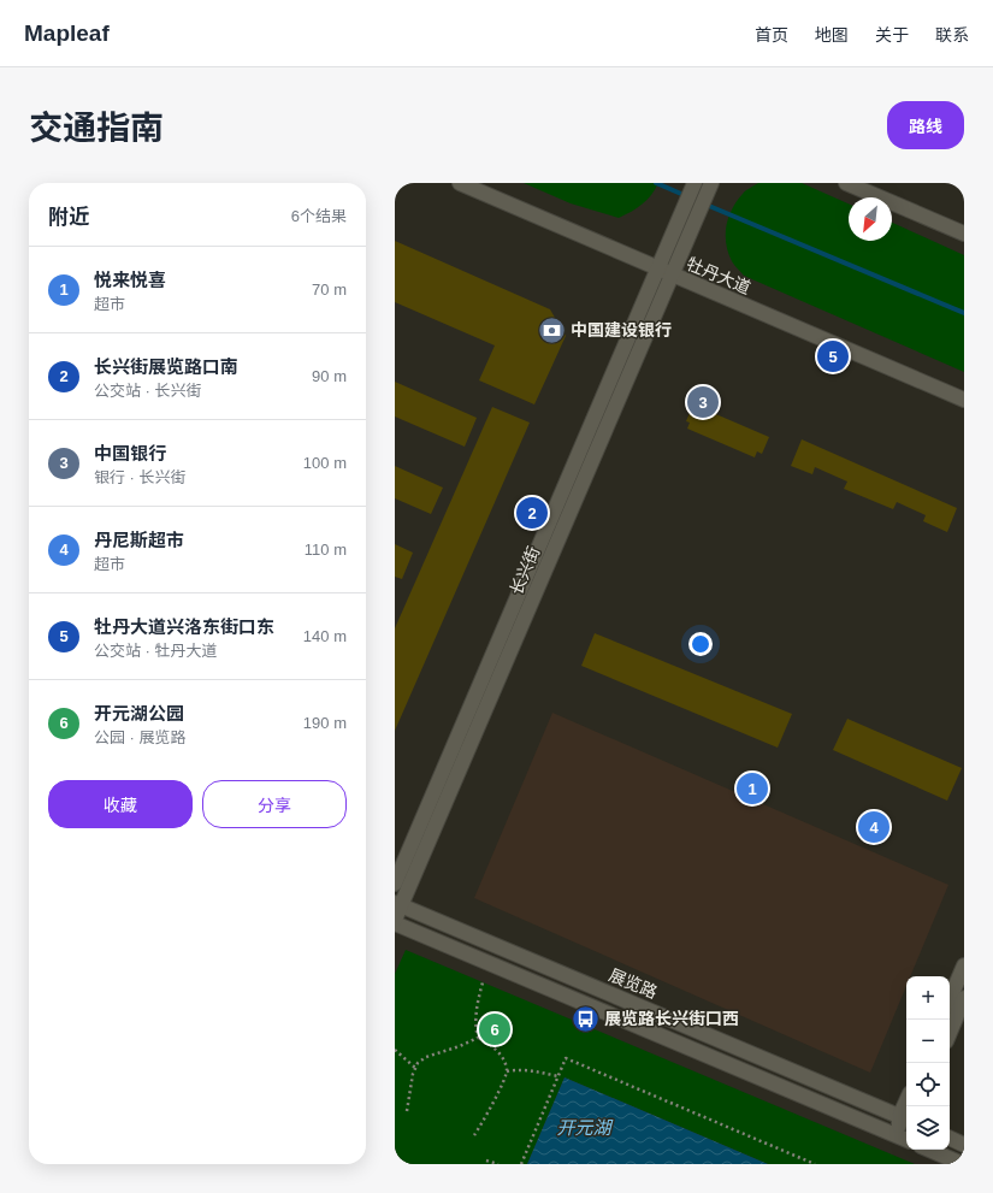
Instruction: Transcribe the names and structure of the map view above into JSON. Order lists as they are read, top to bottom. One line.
{"streets":{"main road":["牡丹大道","长兴街","展览路"]},"crossings":[["牡丹大道","长兴街"],["长兴街","展览路"]],"water":["开元湖"],"places":{"bank":["中国建设银行"],"bus stop":["展览路长兴街口西"]},"north":"bottom left","page":{"header":"Mapleaf","nav":["首页","地图","关于","联系"],"title":"交通指南","buttons":["路线",["收藏","分享"]],"heading":["附近","6个结果"],"list":[{"mark":"1","name":"悦来悦喜","note":"超市","value":"70 m"},{"mark":"2","name":"长兴街展览路口南","note":"公交站 · 长兴街","value":"90 m"},{"mark":"3","name":"中国银行","note":"银行 · 长兴街","value":"100 m"},{"mark":"4","name":"丹尼斯超市","note":"超市","value":"110 m"},{"mark":"5","name":"牡丹大道兴洛东街口东","note":"公交站 · 牡丹大道","value":"140 m"},{"mark":"6","name":"开元湖公园","note":"公园 · 展览路","value":"190 m"}],"pins":["5","3","2","1","4","6"],"map_buttons":["+","−"]}}
